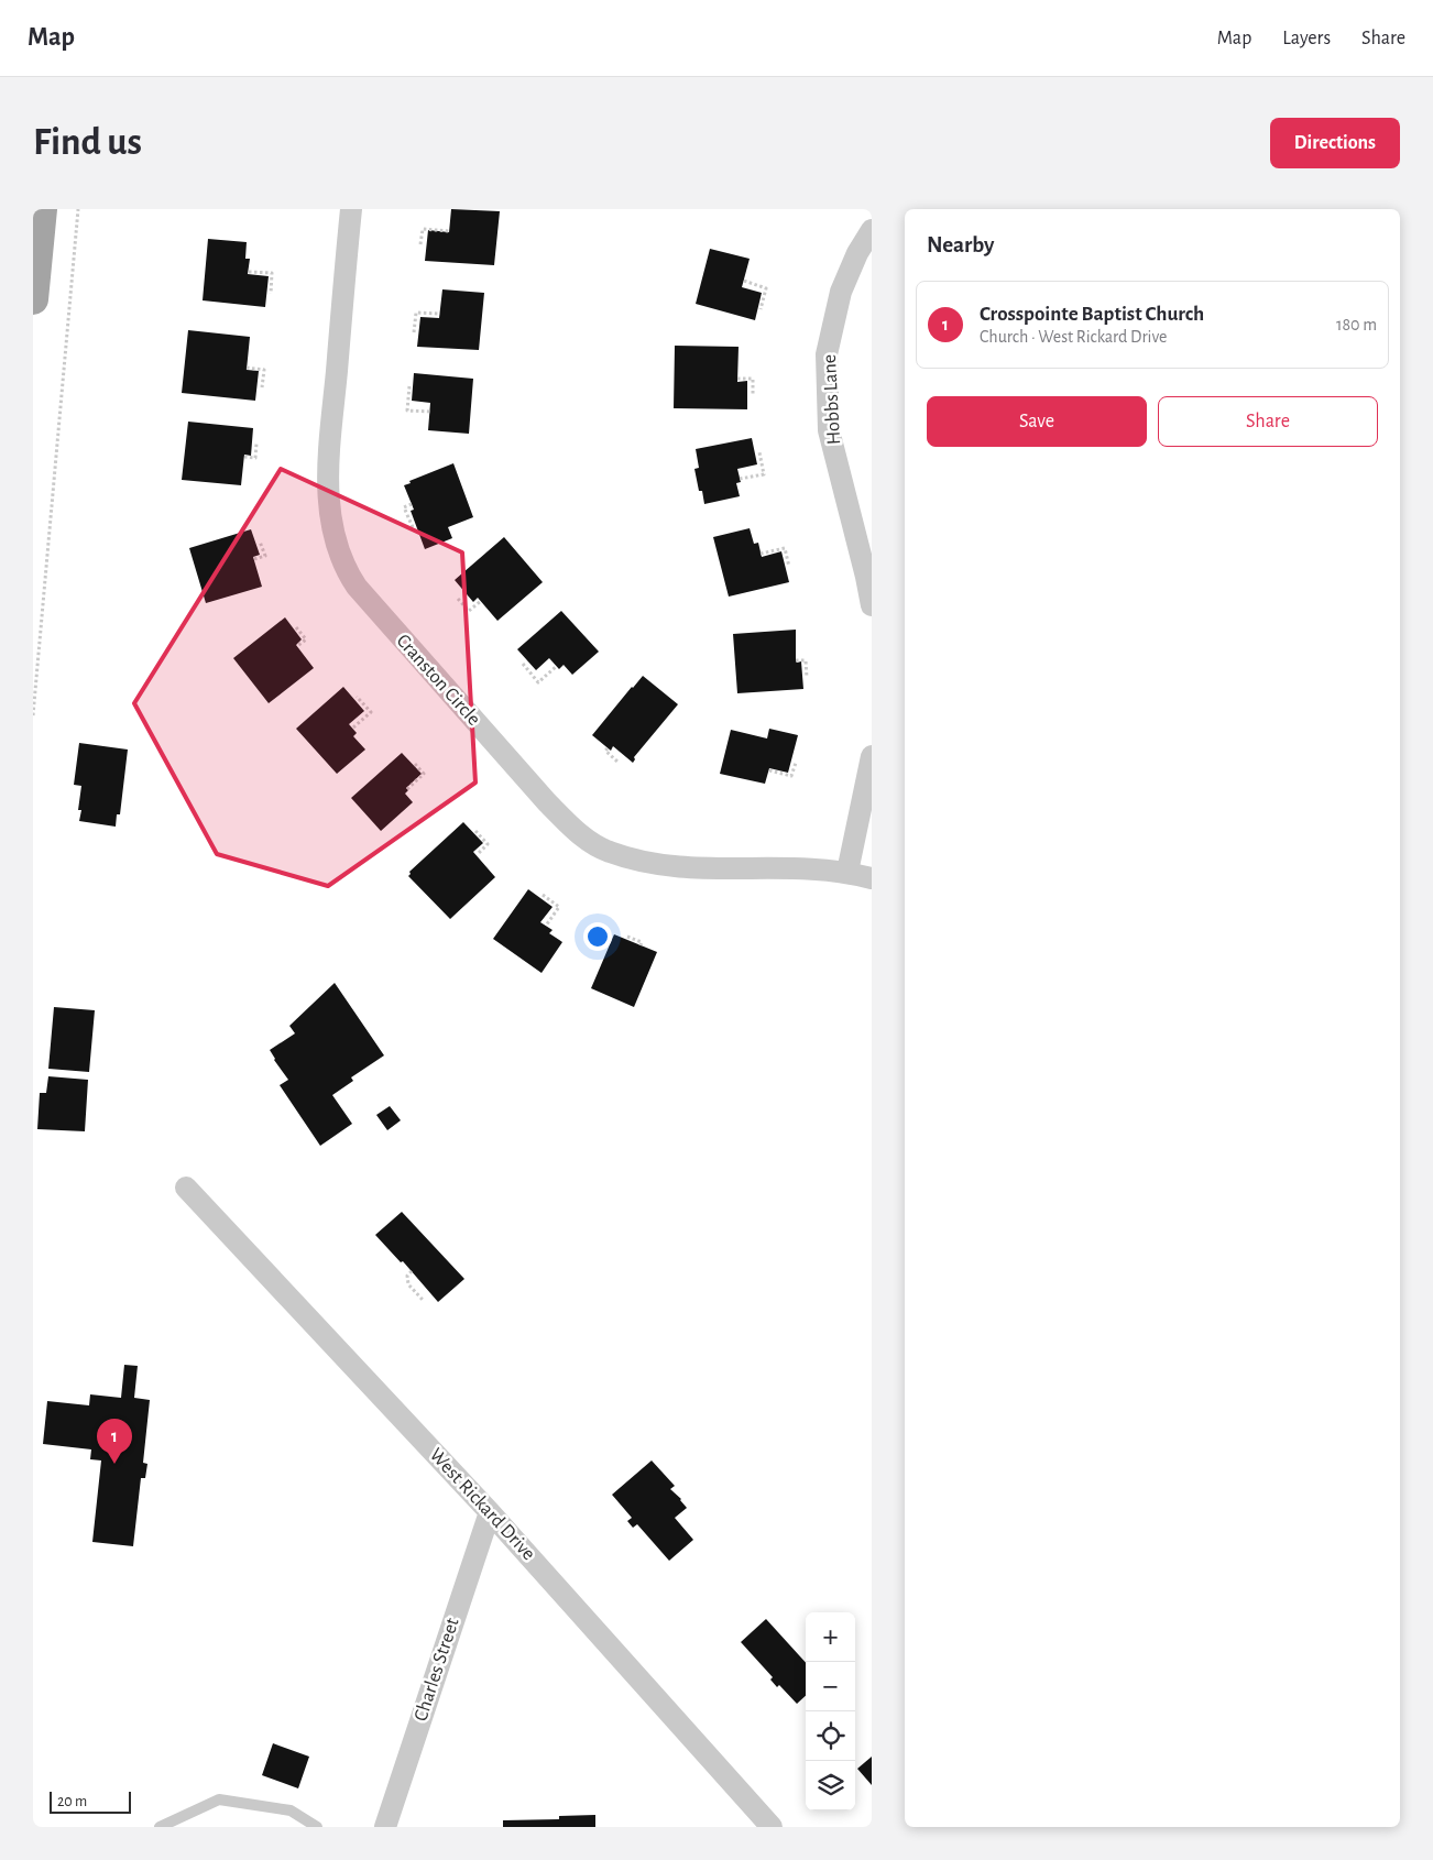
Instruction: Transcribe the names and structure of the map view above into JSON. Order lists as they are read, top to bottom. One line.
{"streets":{"street":["Hobbs Lane","Cranston Circle","West Rickard Drive","Charles Street"]},"crossings":[["West Rickard Drive","Charles Street"]],"scale_bar":"20 m","page":{"header":"Map","nav":["Map","Layers","Share"],"buttons":["Directions",["Save","Share"]],"title":"Find us","heading":"Nearby","list":[{"mark":"1","name":"Crosspointe Baptist Church","note":"Church · West Rickard Drive","value":"180 m"}],"pins":"1","map_buttons":["+","−"],"scale":"20 m"}}
